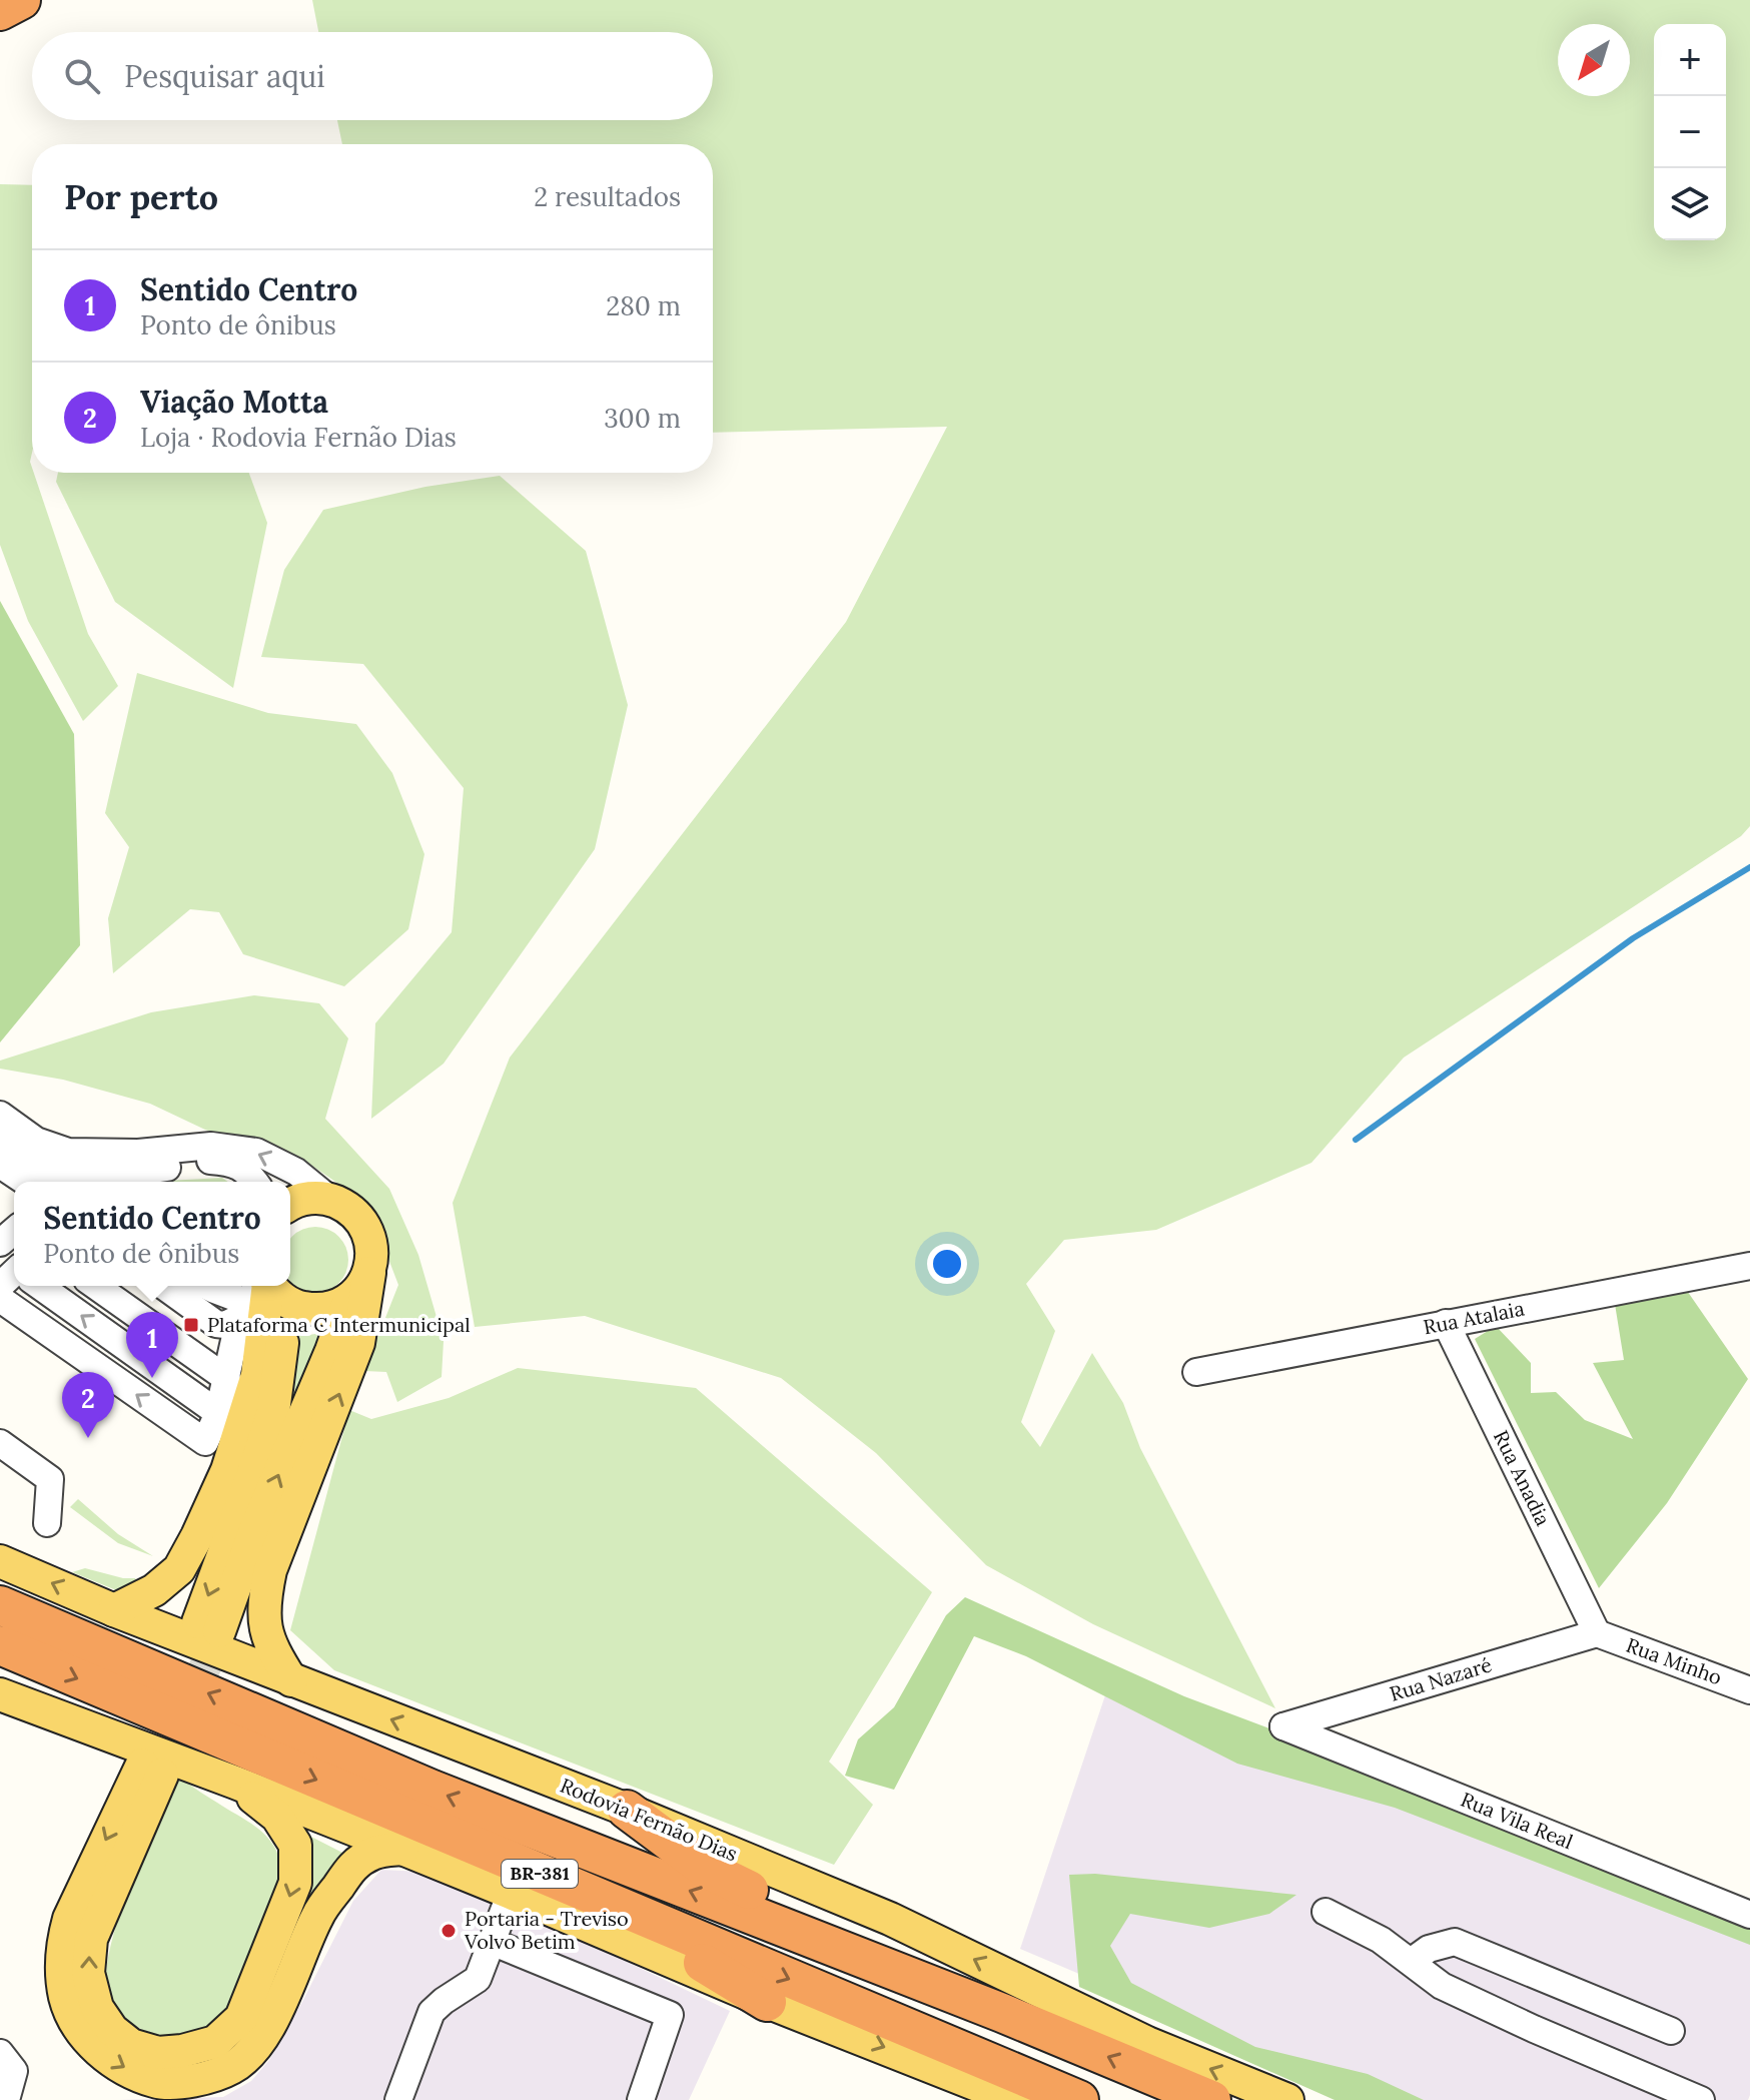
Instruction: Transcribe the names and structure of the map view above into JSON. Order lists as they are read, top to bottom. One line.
{"streets":{"highway":["BR-381"],"main road":["Rodovia Fernão Dias"],"street":["Rua Atalaia","Rua Anadia","Rua Minho","Rua Nazaré","Rua Vila Real"]},"crossings":[["Rua Atalaia","Rua Anadia"],["Rua Anadia","Rua Minho"],["Rua Anadia","Rua Nazaré"],["Rua Minho","Rua Nazaré"],["Rua Nazaré","Rua Vila Real"]],"places":{"transit":["Plataforma C Intermunicipal"],"other":["Portaria - Treviso Volvo Betim"]},"north":"bottom left","page":{"map_buttons":["+","−"],"search":"Pesquisar aqui","heading":["Por perto","2 resultados"],"list":[{"mark":"1","name":"Sentido Centro","note":"Ponto de ônibus","value":"280 m"},{"mark":"2","name":"Viação Motta","note":"Loja · Rodovia Fernão Dias","value":"300 m"}],"popup":["Sentido Centro","Ponto de ônibus"],"pins":["1","2"]}}
